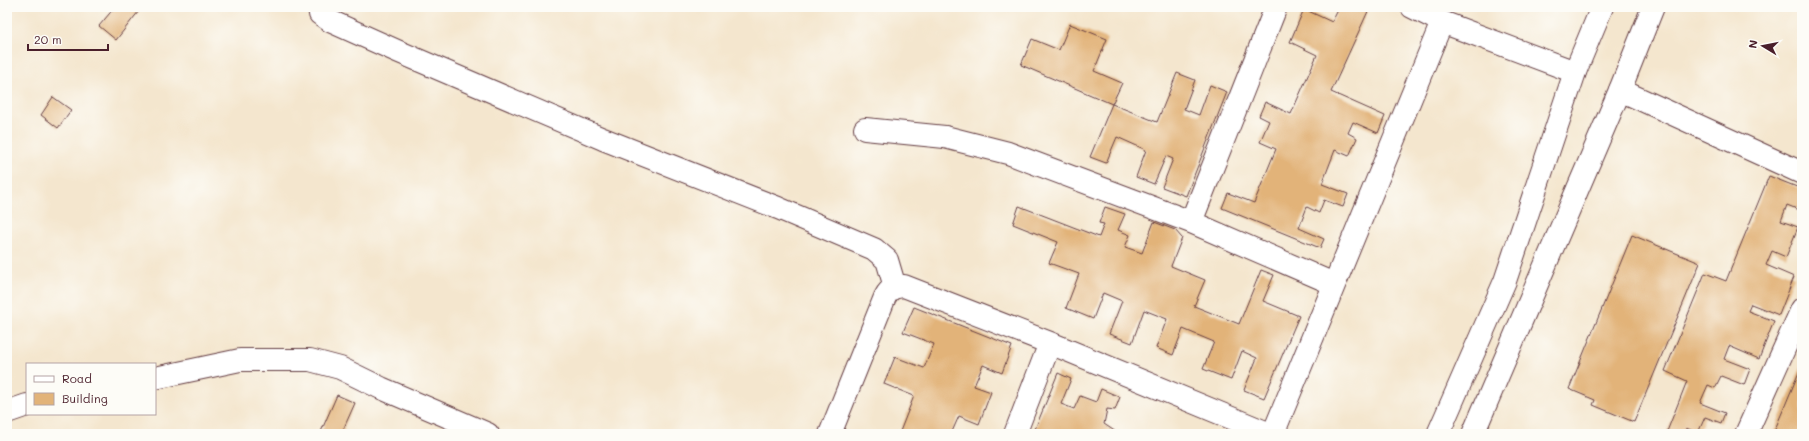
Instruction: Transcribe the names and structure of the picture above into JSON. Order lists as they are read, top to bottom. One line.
{"legend":["Road","Building"],"scale_bar":"20 m","north":"left"}
